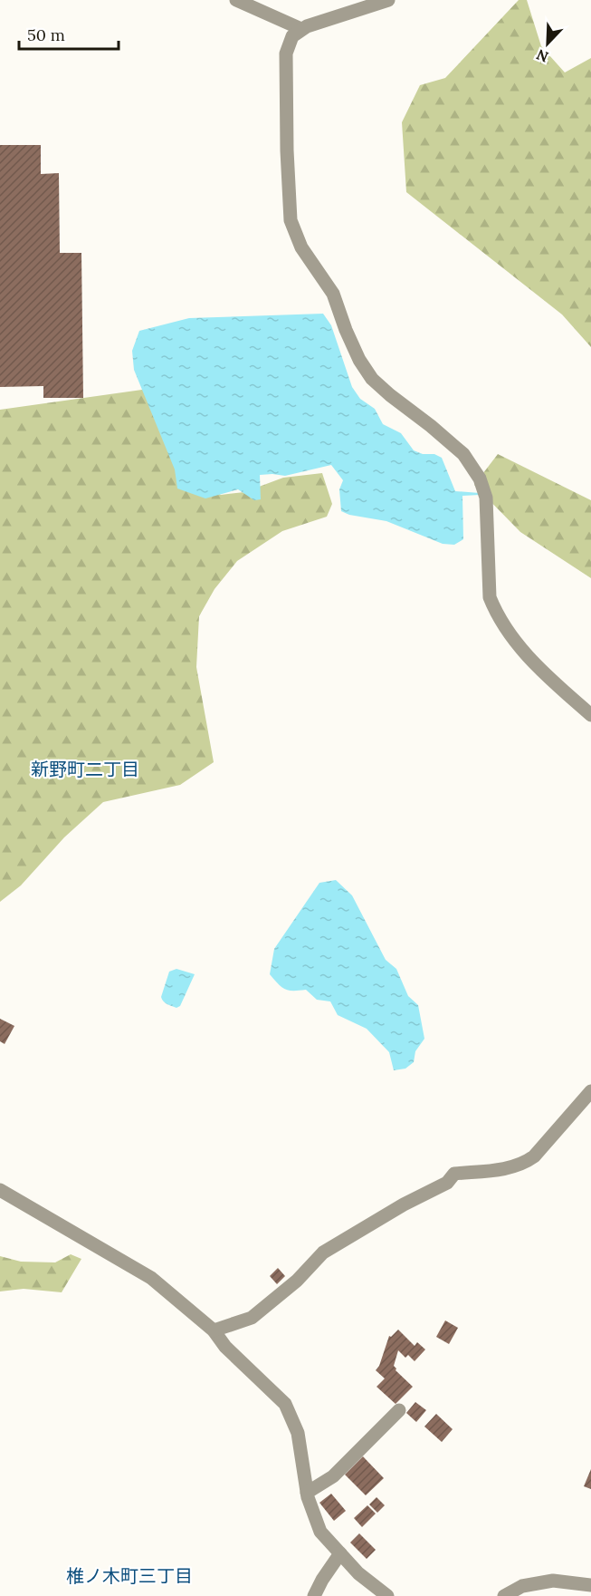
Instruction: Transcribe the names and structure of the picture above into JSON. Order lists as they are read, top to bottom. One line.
{"districts":["新野町二丁目","椎ノ木町三丁目"],"scale_bar":"50 m","north":"bottom left"}
